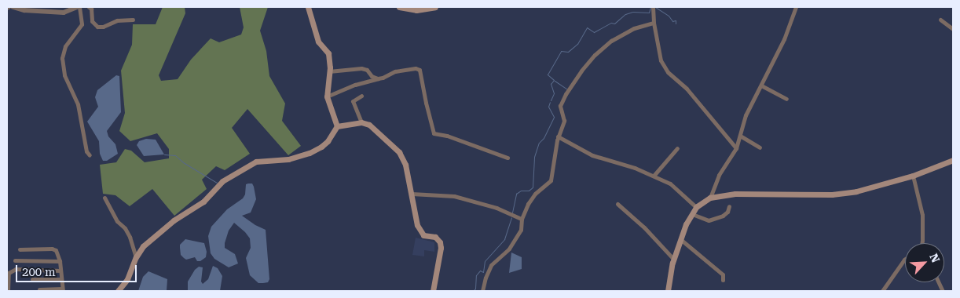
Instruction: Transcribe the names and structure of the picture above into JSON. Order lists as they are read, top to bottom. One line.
{"scale_bar":"200 m","north":"top right"}
